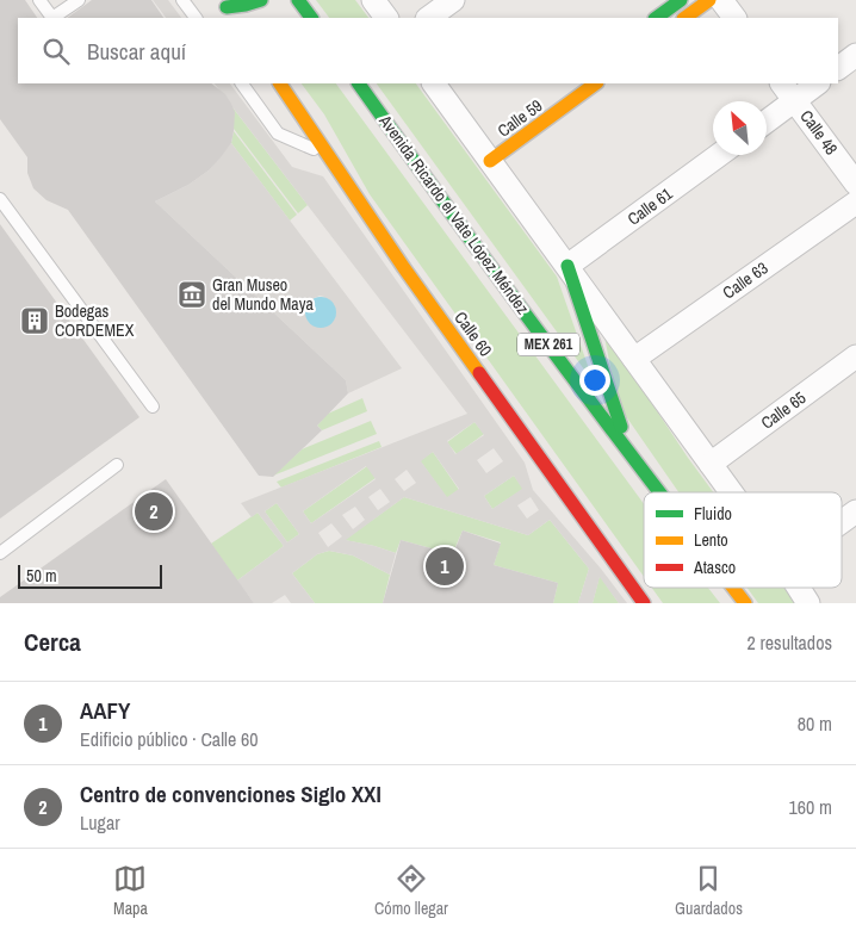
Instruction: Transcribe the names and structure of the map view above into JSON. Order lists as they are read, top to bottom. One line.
{"streets":{"main road":["Calle 59","Avenida Ricardo el Vate López Méndez","Calle 60","MEX 261"],"street":["Calle 48","Calle 61","Calle 63","Calle 65"]},"places":{"museum":["Gran Museo del Mundo Maya"],"building":["Bodegas CORDEMEX"]},"legend":["Fluido","Lento","Atasco"],"scale_bar":"50 m","north":"top left","page":{"search":"Buscar aquí","pins":["2","1"],"scale":"50 m","heading":["Cerca","2 resultados"],"list":[{"mark":"1","name":"AAFY","note":"Edificio público · Calle 60","value":"80 m"},{"mark":"2","name":"Centro de convenciones Siglo XXI","note":"Lugar","value":"160 m"}],"nav":["Mapa","Cómo llegar","Guardados"]}}
